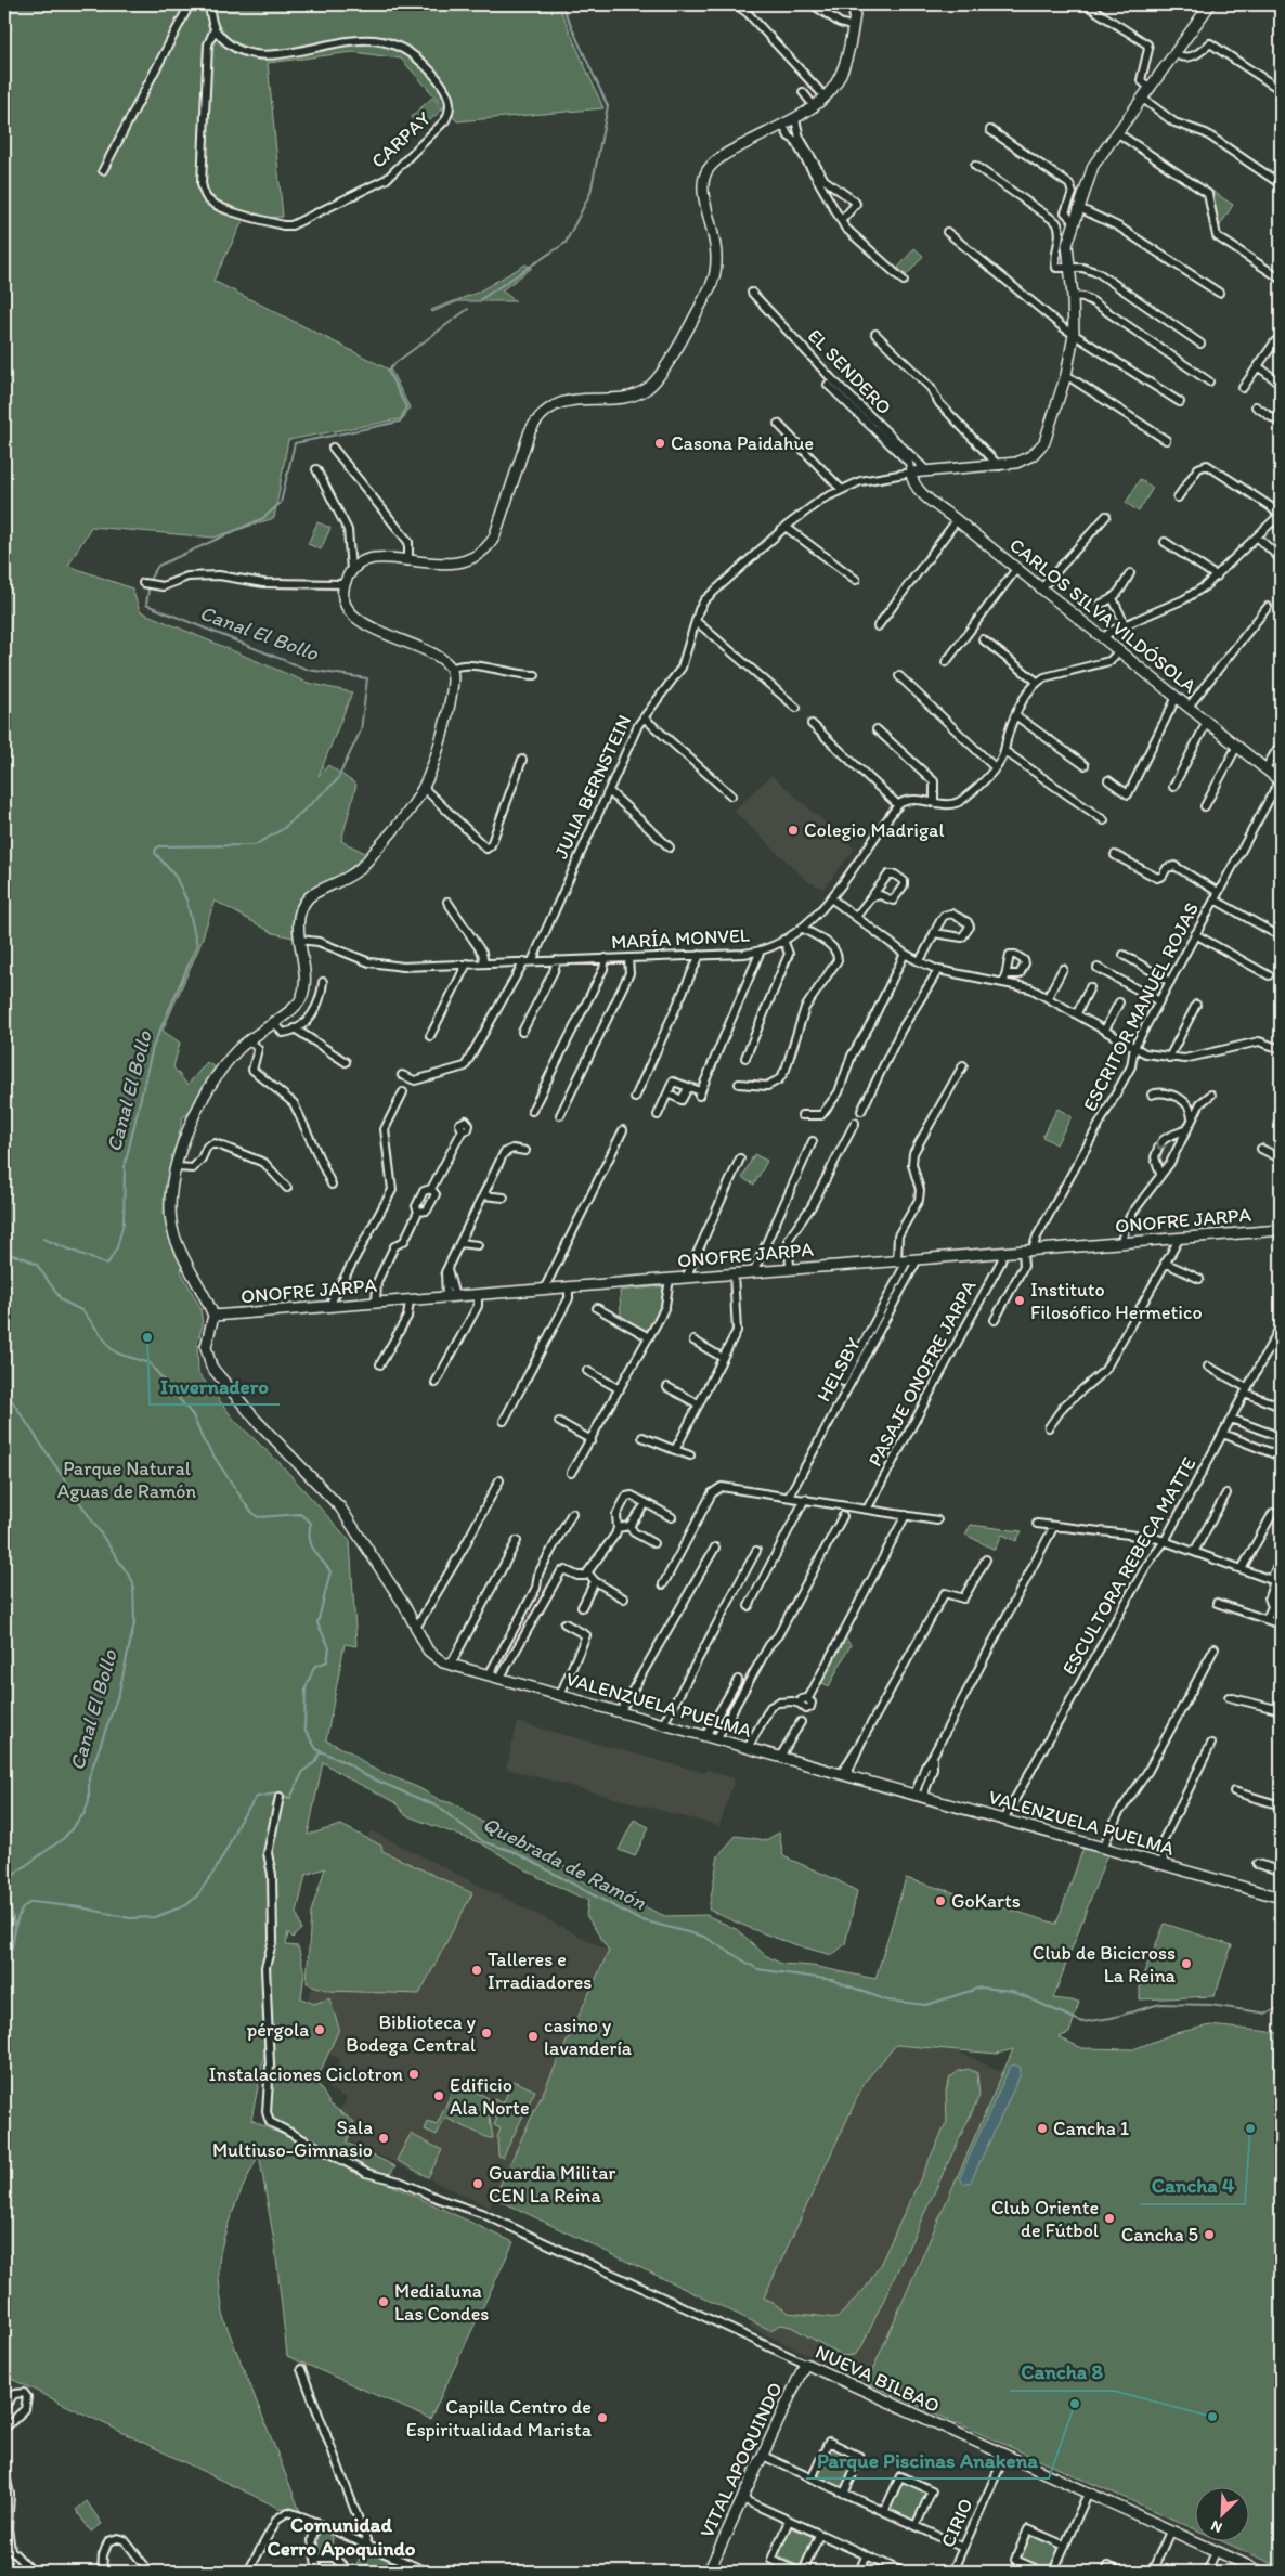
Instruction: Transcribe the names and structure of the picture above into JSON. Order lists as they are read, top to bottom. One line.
{"streets":{"street":["CARPAY","EL SENDERO","CARLOS SILVA VILDÓSOLA","JULIA BERNSTEIN","MARÍA MONVEL","ESCRITOR MANUEL ROJAS","ONOFRE JARPA","HELSBY","PASAJE ONOFRE JARPA","ESCULTORA REBECA MATTE","VALENZUELA PUELMA","NUEVA BILBAO","VITAL APOQUINDO","CIRIO"]},"crossings":[["EL SENDERO","JULIA BERNSTEIN"],["CARLOS SILVA VILDÓSOLA","JULIA BERNSTEIN"],["CARLOS SILVA VILDÓSOLA","ESCRITOR MANUEL ROJAS"],["JULIA BERNSTEIN","MARÍA MONVEL"],["ESCRITOR MANUEL ROJAS","ONOFRE JARPA"],["ONOFRE JARPA","HELSBY"],["ONOFRE JARPA","PASAJE ONOFRE JARPA"],["ONOFRE JARPA","VALENZUELA PUELMA"],["ESCULTORA REBECA MATTE","VALENZUELA PUELMA"],["NUEVA BILBAO","VITAL APOQUINDO"],["NUEVA BILBAO","CIRIO"]],"districts":["Comunidad Cerro Apoquindo"],"water":["Canal El Bollo","Quebrada de Ramón"],"parks":["Parque Natural Aguas de Ramón"],"places":["Casona Paidahue","Colegio Madrigal","Instituto Filosófico Hermetico","Invernadero","GoKarts","Club de Bicicross La Reina","Talleres e Irradiadores","pérgola","Biblioteca y Bodega Central","casino y lavandería","Instalaciones Ciclotron","Edificio Ala Norte","Cancha 1","Cancha 4","Sala Multiuso-Gimnasio","Guardia Militar CEN La Reina","Club Oriente de Fútbol","Cancha 5","Medialuna Las Condes","Parque Piscinas Anakena","Cancha 8","Capilla Centro de Espiritualidad Marista"],"north":"bottom left"}
